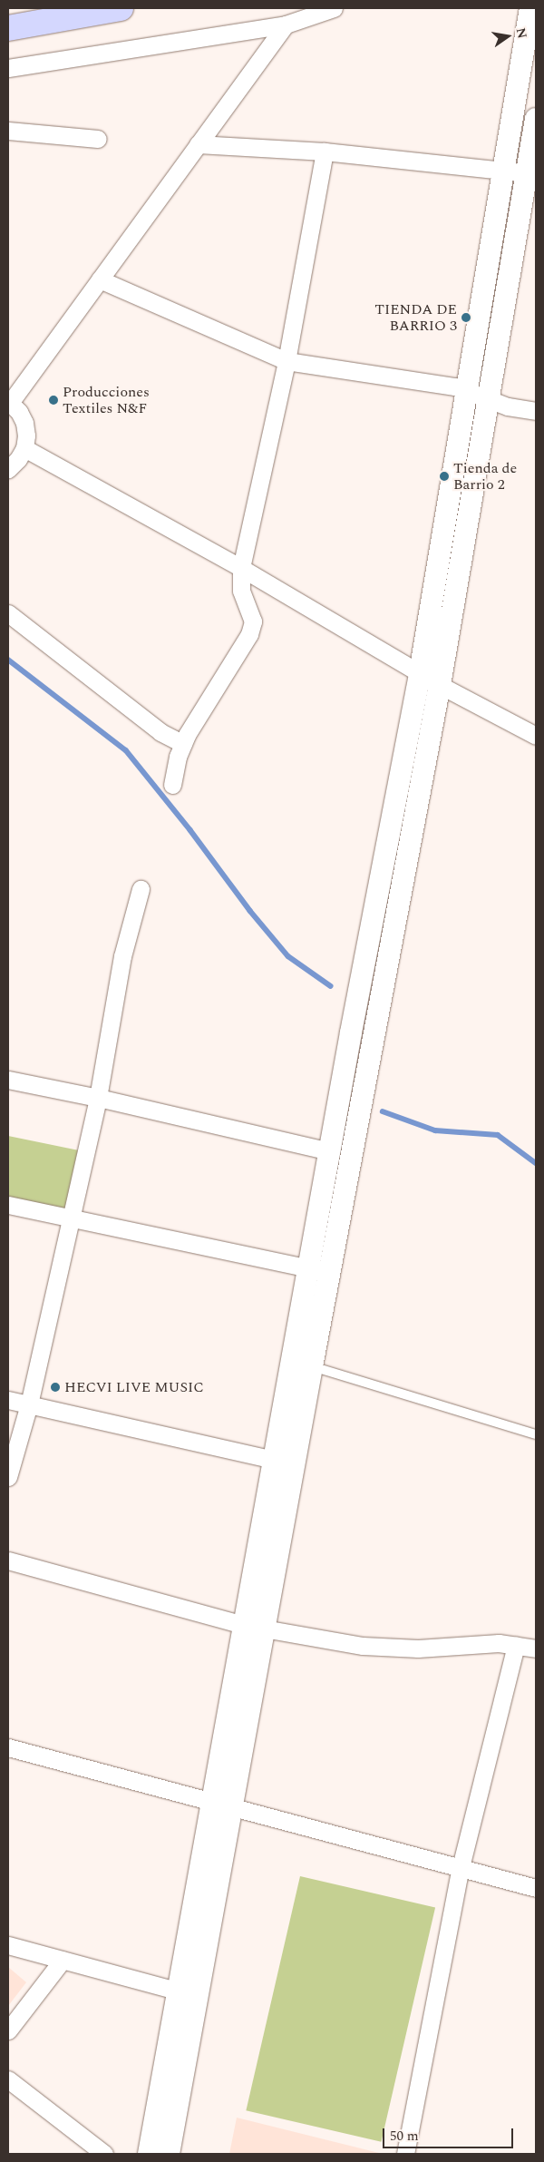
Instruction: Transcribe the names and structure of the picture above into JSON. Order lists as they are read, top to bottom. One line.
{"places":["TIENDA DE BARRIO 3","Producciones Textiles N&F","Tienda de Barrio 2","HECVI LIVE MUSIC"],"scale_bar":"50 m","north":"right"}
